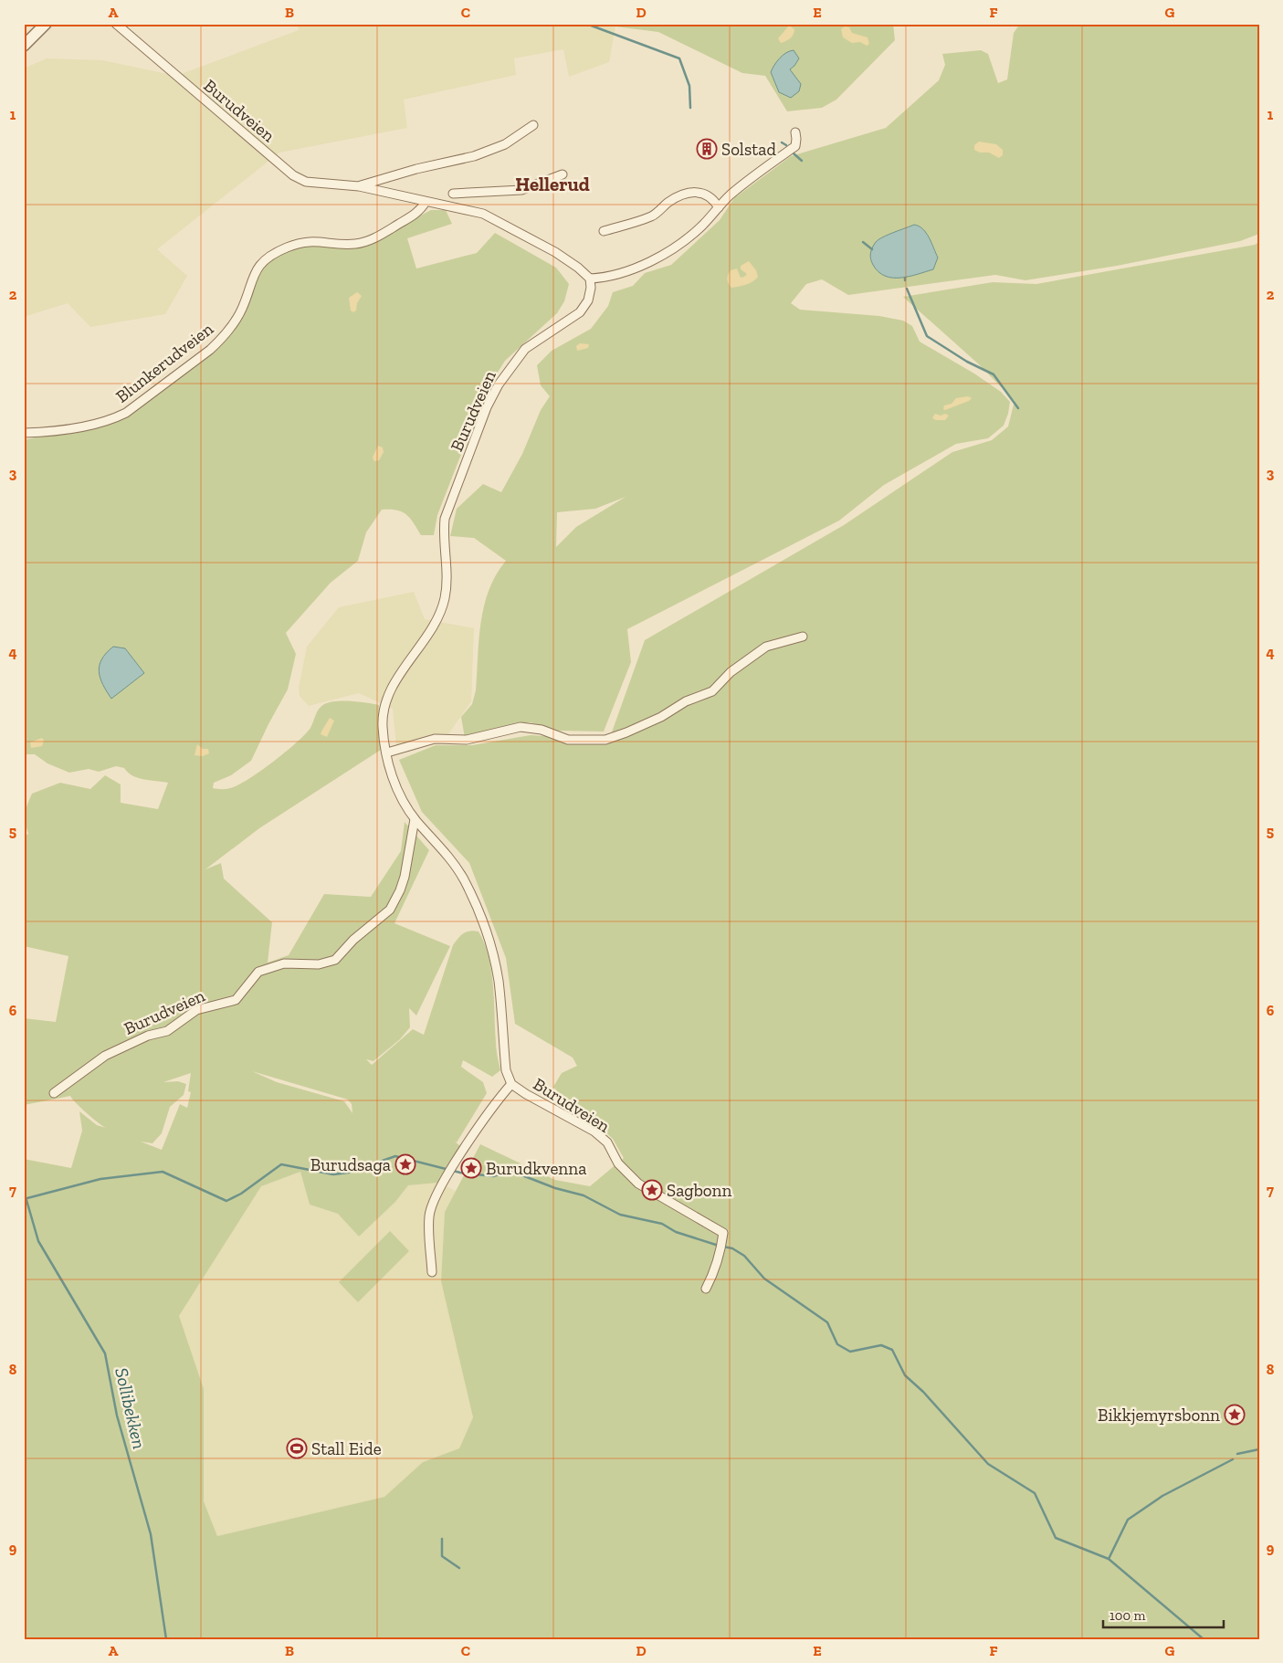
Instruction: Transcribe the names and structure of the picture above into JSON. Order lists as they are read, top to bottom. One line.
{"streets":{"street":["Burudveien","Blunkerudveien"]},"crossings":[["Burudveien","Blunkerudveien"]],"districts":["Hellerud"],"water":["Sollibekken"],"places":{"building":["Solstad"],"place":["Burudsaga","Burudkvenna","Sagbonn","Bikkjemyrsbonn"],"sports":["Stall Eide"]},"scale_bar":"100 m","grid":{"columns":["A","B","C","D","E","F","G"],"rows":["1","2","3","4","5","6","7","8","9"]}}
